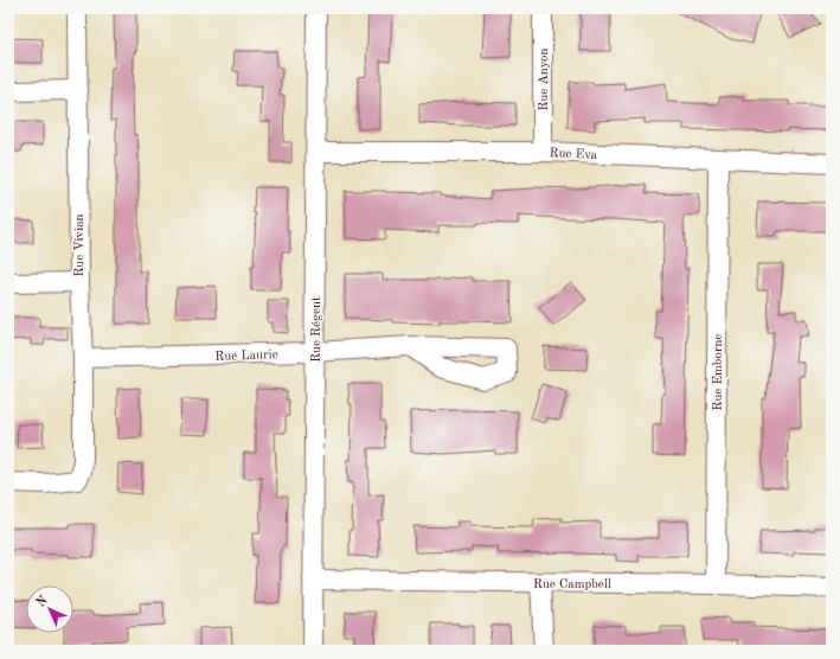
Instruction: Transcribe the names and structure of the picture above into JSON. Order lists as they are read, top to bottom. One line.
{"streets":{"street":["Rue Anyon","Rue Eva","Rue Vivian","Rue Régent","Rue Laurie","Rue Emborne","Rue Campbell"]},"crossings":[["Rue Anyon","Rue Eva"],["Rue Eva","Rue Régent"],["Rue Eva","Rue Emborne"],["Rue Vivian","Rue Laurie"],["Rue Régent","Rue Laurie"],["Rue Régent","Rue Campbell"],["Rue Emborne","Rue Campbell"]],"north":"top left"}
